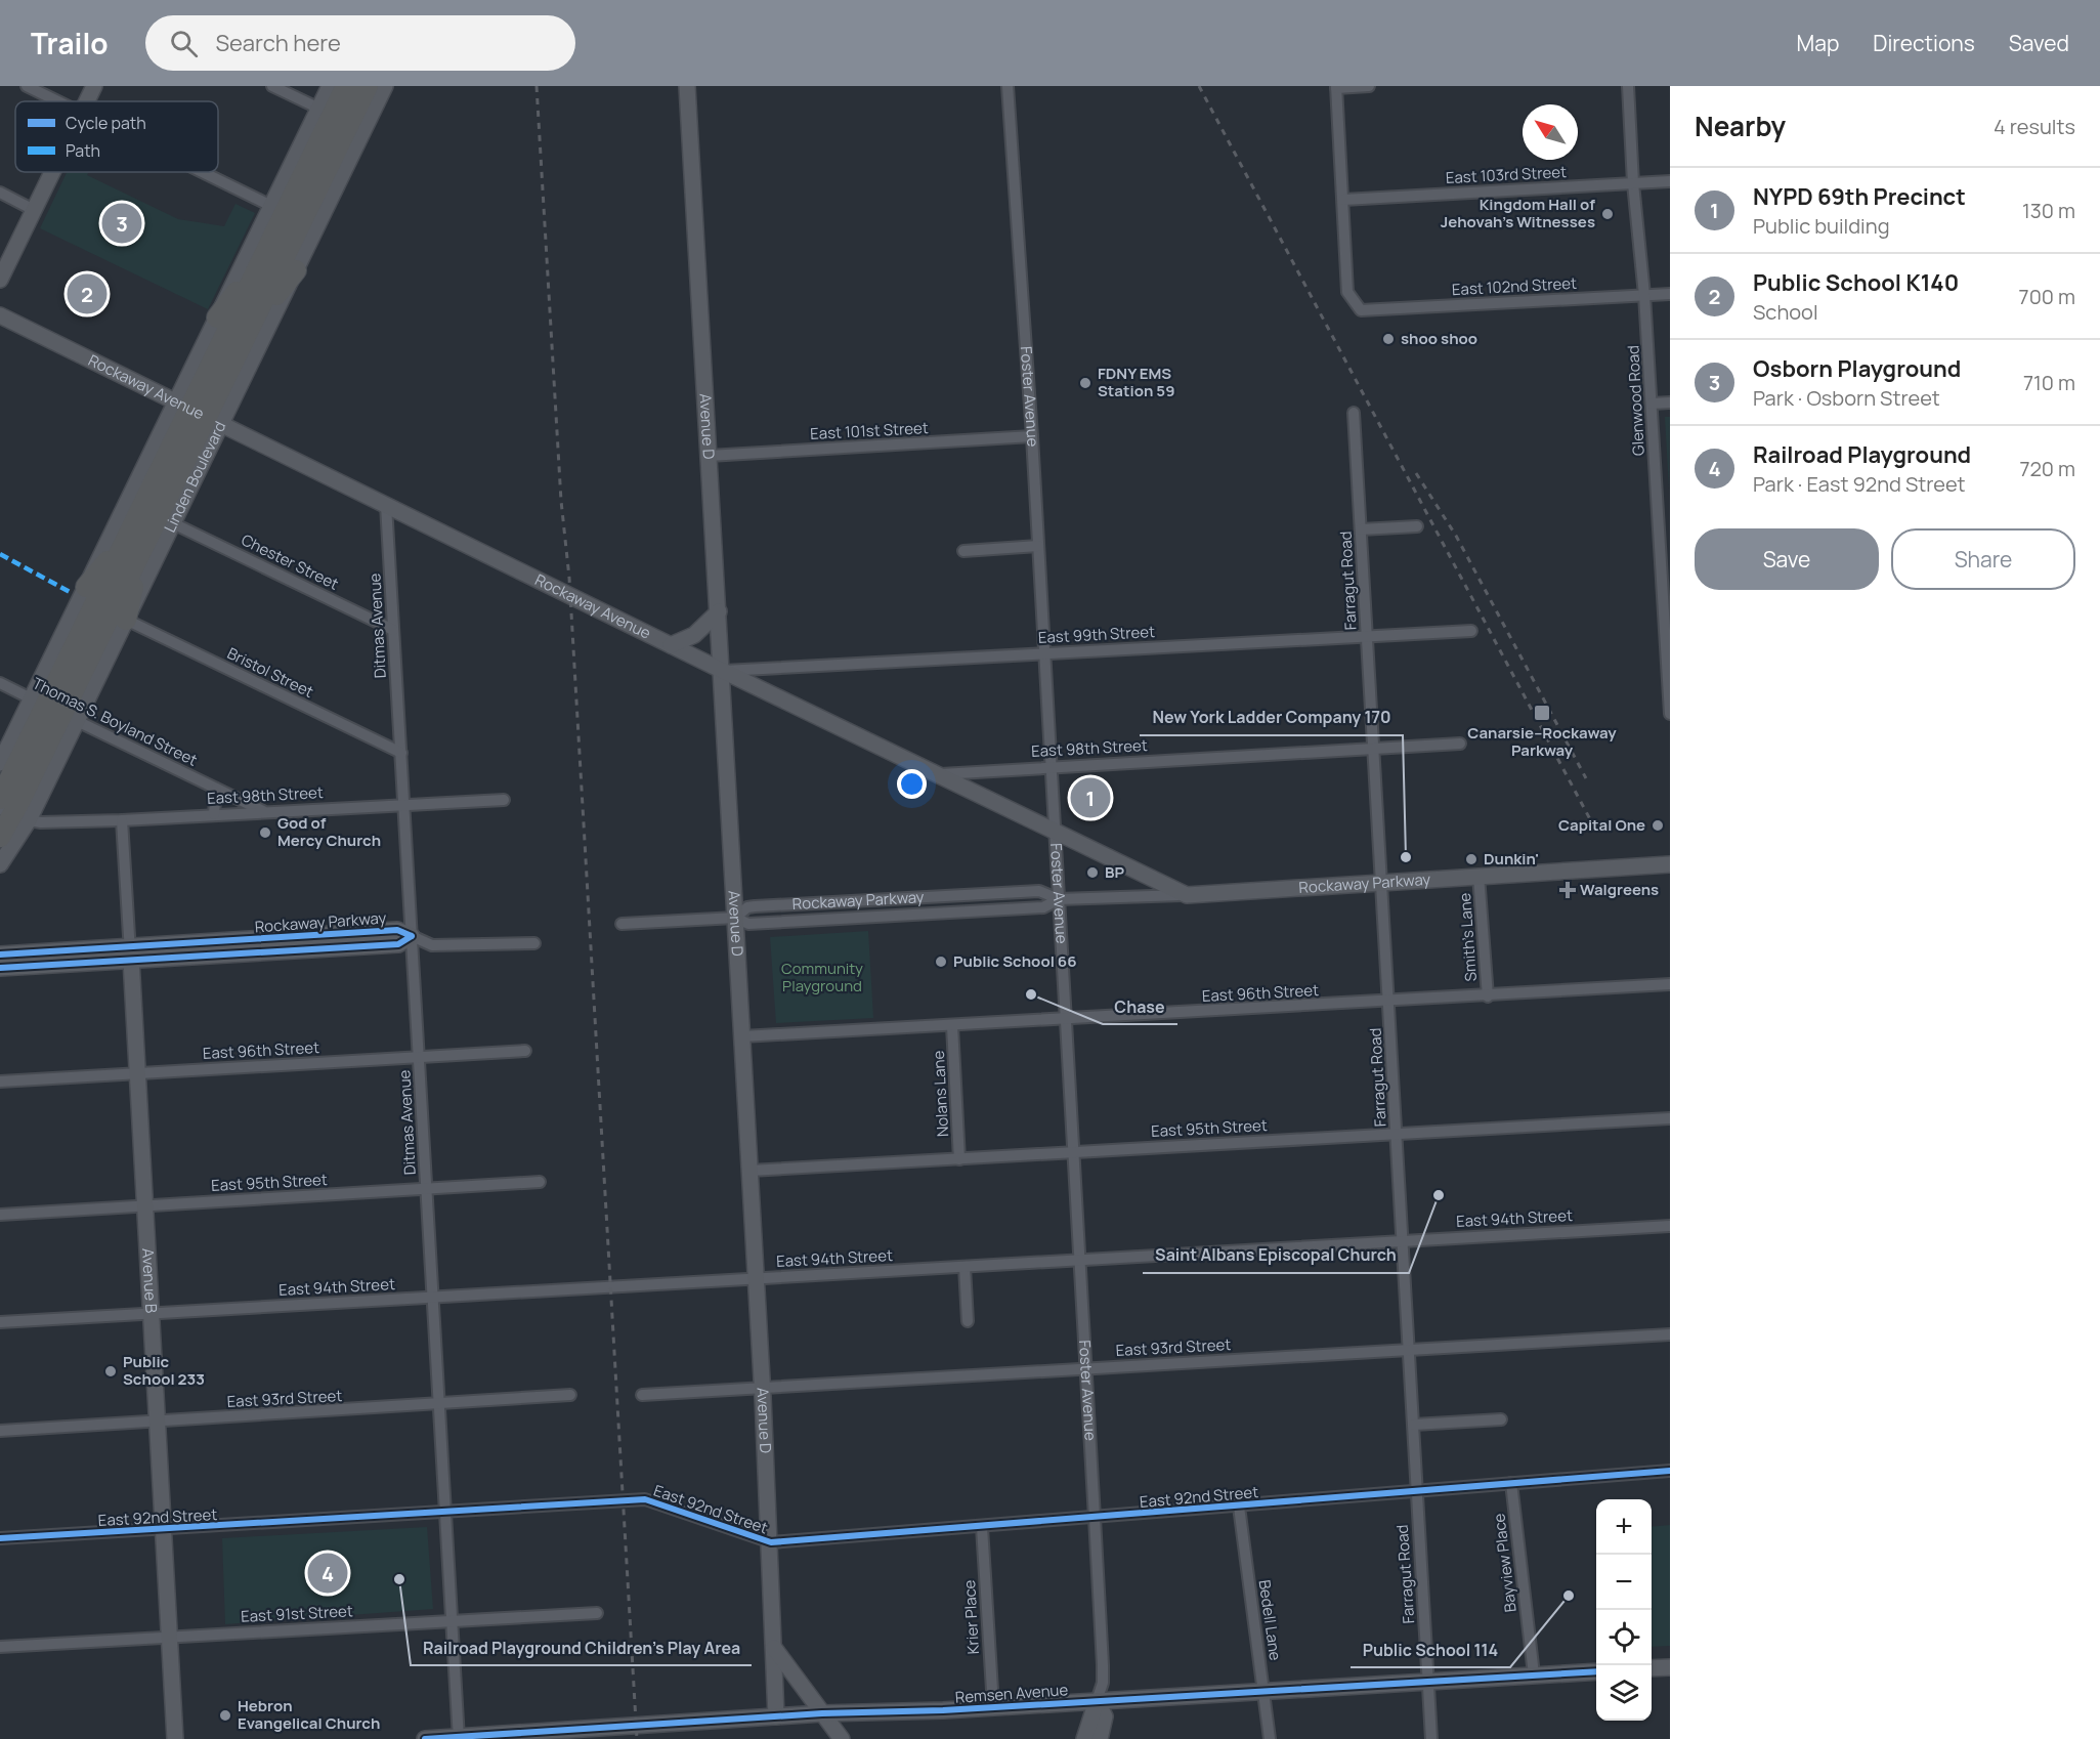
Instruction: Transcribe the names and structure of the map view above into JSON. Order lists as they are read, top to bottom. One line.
{"streets":{"highway":["Linden Boulevard"],"street":["East 103rd Street","East 102nd Street","Rockaway Avenue","Foster Avenue","Glenwood Road","Avenue D","East 101st Street","Chester Street","Farragut Road","Ditmas Avenue","East 99th Street","Bristol Street","Thomas S. Boyland Street","East 98th Street","Rockaway Parkway","Smith's Lane","East 96th Street","Nolans Lane","East 95th Street","East 94th Street","Avenue B","East 93rd Street","East 92nd Street","Bayview Place","East 91st Street","Krier Place","Bedell Lane","Remsen Avenue"]},"crossings":[["East 103rd Street","East 102nd Street"],["East 103rd Street","Glenwood Road"],["East 102nd Street","Glenwood Road"],["Rockaway Avenue","Foster Avenue"],["Rockaway Avenue","Avenue D"],["Rockaway Avenue","Linden Boulevard"],["Rockaway Avenue","Ditmas Avenue"],["Rockaway Avenue","East 99th Street"],["Rockaway Avenue","East 98th Street"],["Rockaway Avenue","Rockaway Parkway"],["Foster Avenue","East 101st Street"],["Foster Avenue","East 99th Street"],["Foster Avenue","East 98th Street"],["Foster Avenue","Rockaway Parkway"],["Foster Avenue","East 96th Street"],["Foster Avenue","East 95th Street"],["Foster Avenue","East 94th Street"],["Foster Avenue","East 93rd Street"],["Foster Avenue","East 92nd Street"],["Foster Avenue","Remsen Avenue"],["Avenue D","East 101st Street"],["Avenue D","East 99th Street"],["Avenue D","Rockaway Parkway"],["Avenue D","East 96th Street"],["Avenue D","East 95th Street"],["Avenue D","East 94th Street"],["Avenue D","East 93rd Street"],["Avenue D","East 92nd Street"],["Avenue D","Remsen Avenue"],["Linden Boulevard","Chester Street"],["Linden Boulevard","Bristol Street"],["Linden Boulevard","Thomas S. Boyland Street"],["Linden Boulevard","East 98th Street"],["Chester Street","Ditmas Avenue"],["Farragut Road","East 99th Street"],["Farragut Road","East 98th Street"],["Farragut Road","Rockaway Parkway"],["Farragut Road","East 96th Street"],["Farragut Road","East 95th Street"],["Farragut Road","East 94th Street"],["Farragut Road","East 93rd Street"],["Farragut Road","East 92nd Street"],["Farragut Road","Remsen Avenue"],["Ditmas Avenue","Bristol Street"],["Ditmas Avenue","East 98th Street"],["Ditmas Avenue","Rockaway Parkway"],["Ditmas Avenue","East 96th Street"],["Ditmas Avenue","East 95th Street"],["Ditmas Avenue","East 94th Street"],["Ditmas Avenue","East 93rd Street"],["Ditmas Avenue","East 92nd Street"],["Ditmas Avenue","East 91st Street"],["Ditmas Avenue","Remsen Avenue"],["Thomas S. Boyland Street","East 98th Street"],["East 98th Street","Avenue B"],["Rockaway Parkway","Smith's Lane"],["Rockaway Parkway","Avenue B"],["Smith's Lane","East 96th Street"],["East 96th Street","Nolans Lane"],["East 96th Street","Avenue B"],["Nolans Lane","East 95th Street"],["East 95th Street","Avenue B"],["East 94th Street","Avenue B"],["Avenue B","East 93rd Street"],["Avenue B","East 92nd Street"],["Avenue B","East 91st Street"],["East 92nd Street","Bayview Place"],["East 92nd Street","Krier Place"],["East 92nd Street","Bedell Lane"],["Bayview Place","Remsen Avenue"],["Krier Place","Remsen Avenue"],["Bedell Lane","Remsen Avenue"]],"parks":["Community Playground"],"places":{"other":["Kingdom Hall of Jehovah's Witnesses","shoo shoo","FDNY EMS Station 59","Capital One","God of Mercy Church","New York Ladder Company 170","Dunkin'","BP","Public School 66","Chase","Saint Albans Episcopal Church","Public School 233","Railroad Playground Children's Play Area","Public School 114","Hebron Evangelical Church"],"transit":["Canarsie–Rockaway Parkway"],"health":["Walgreens"]},"legend":["Cycle path","Path"],"north":"top left","page":{"header":"Trailo","search":"Search here","nav":["Map","Directions","Saved"],"heading":["Nearby","4 results"],"list":[{"mark":"1","name":"NYPD 69th Precinct","note":"Public building","value":"130 m"},{"mark":"2","name":"Public School K140","note":"School","value":"700 m"},{"mark":"3","name":"Osborn Playground","note":"Park · Osborn Street","value":"710 m"},{"mark":"4","name":"Railroad Playground","note":"Park · East 92nd Street","value":"720 m"}],"pins":["3","2","1","4"],"buttons":["Save","Share"],"map_buttons":["+","−"]}}
